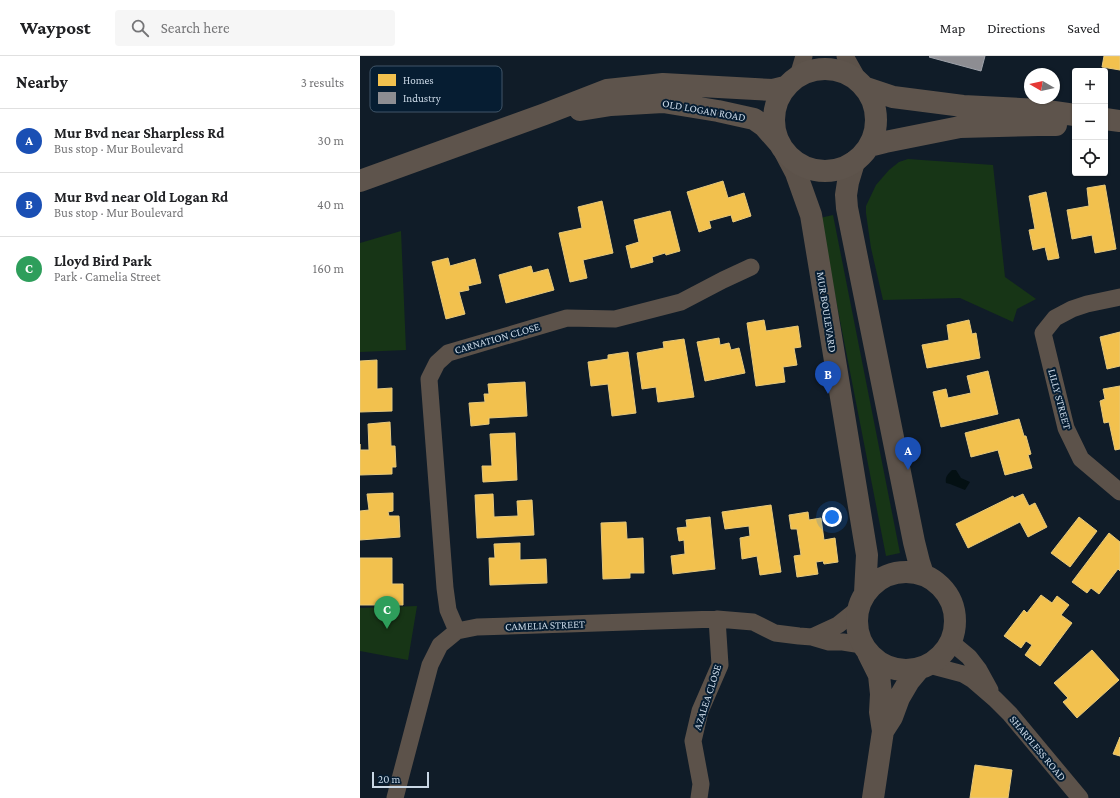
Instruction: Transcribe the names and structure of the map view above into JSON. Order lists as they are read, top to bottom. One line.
{"streets":{"main road":["OLD LOGAN ROAD"],"street":["MUR BOULEVARD","CARNATION CLOSE","LILLY STREET","CAMELIA STREET","AZALEA CLOSE","SHARPLESS ROAD"]},"crossings":[["OLD LOGAN ROAD","MUR BOULEVARD"],["MUR BOULEVARD","CAMELIA STREET"],["MUR BOULEVARD","SHARPLESS ROAD"],["CARNATION CLOSE","CAMELIA STREET"],["CAMELIA STREET","AZALEA CLOSE"],["CAMELIA STREET","SHARPLESS ROAD"]],"legend":["Homes","Industry"],"scale_bar":"20 m","north":"left","page":{"header":"Waypost","search":"Search here","nav":["Map","Directions","Saved"],"heading":["Nearby","3 results"],"map_buttons":["+","−"],"list":[{"mark":"A","name":"Mur Bvd near Sharpless Rd","note":"Bus stop · Mur Boulevard","value":"30 m"},{"mark":"B","name":"Mur Bvd near Old Logan Rd","note":"Bus stop · Mur Boulevard","value":"40 m"},{"mark":"C","name":"Lloyd Bird Park","note":"Park · Camelia Street","value":"160 m"}],"pins":["B","A","C"],"scale":"20 m"}}
